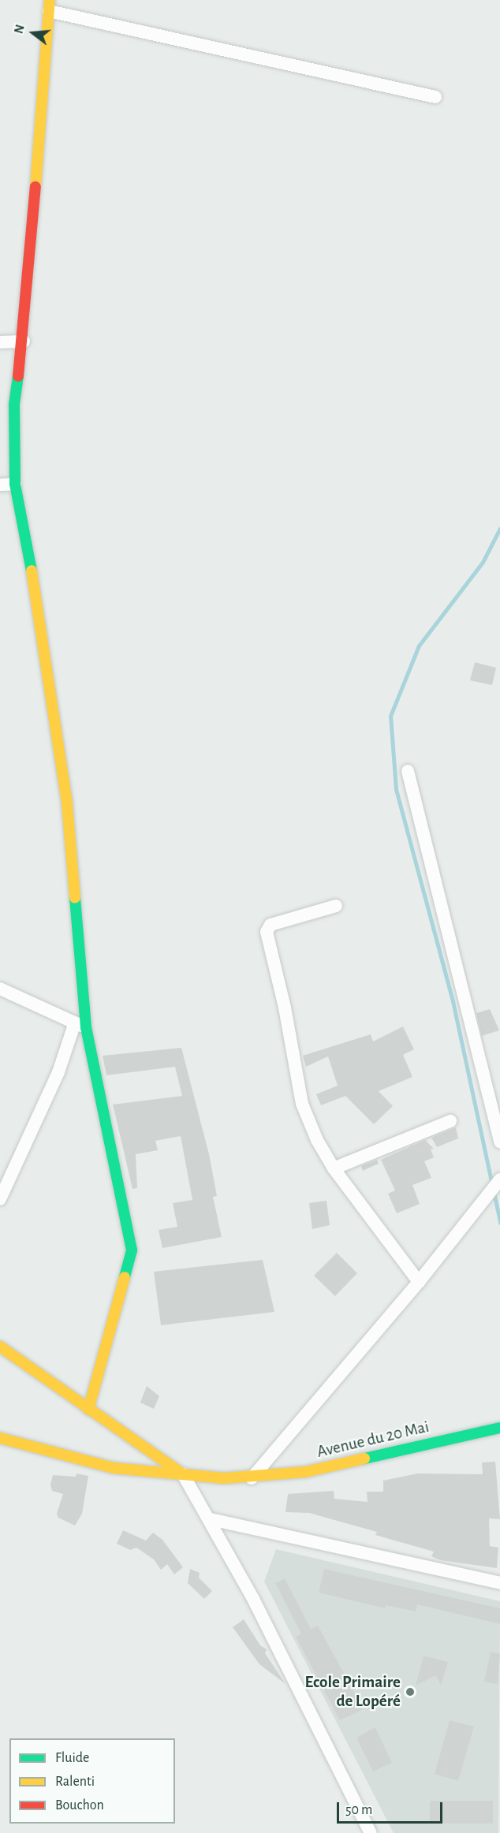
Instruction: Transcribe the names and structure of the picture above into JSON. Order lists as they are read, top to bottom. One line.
{"streets":{"street":["Avenue du 20 Mai"]},"places":["Ecole Primaire de Lopéré"],"legend":["Fluide","Ralenti","Bouchon"],"scale_bar":"50 m","north":"left"}
